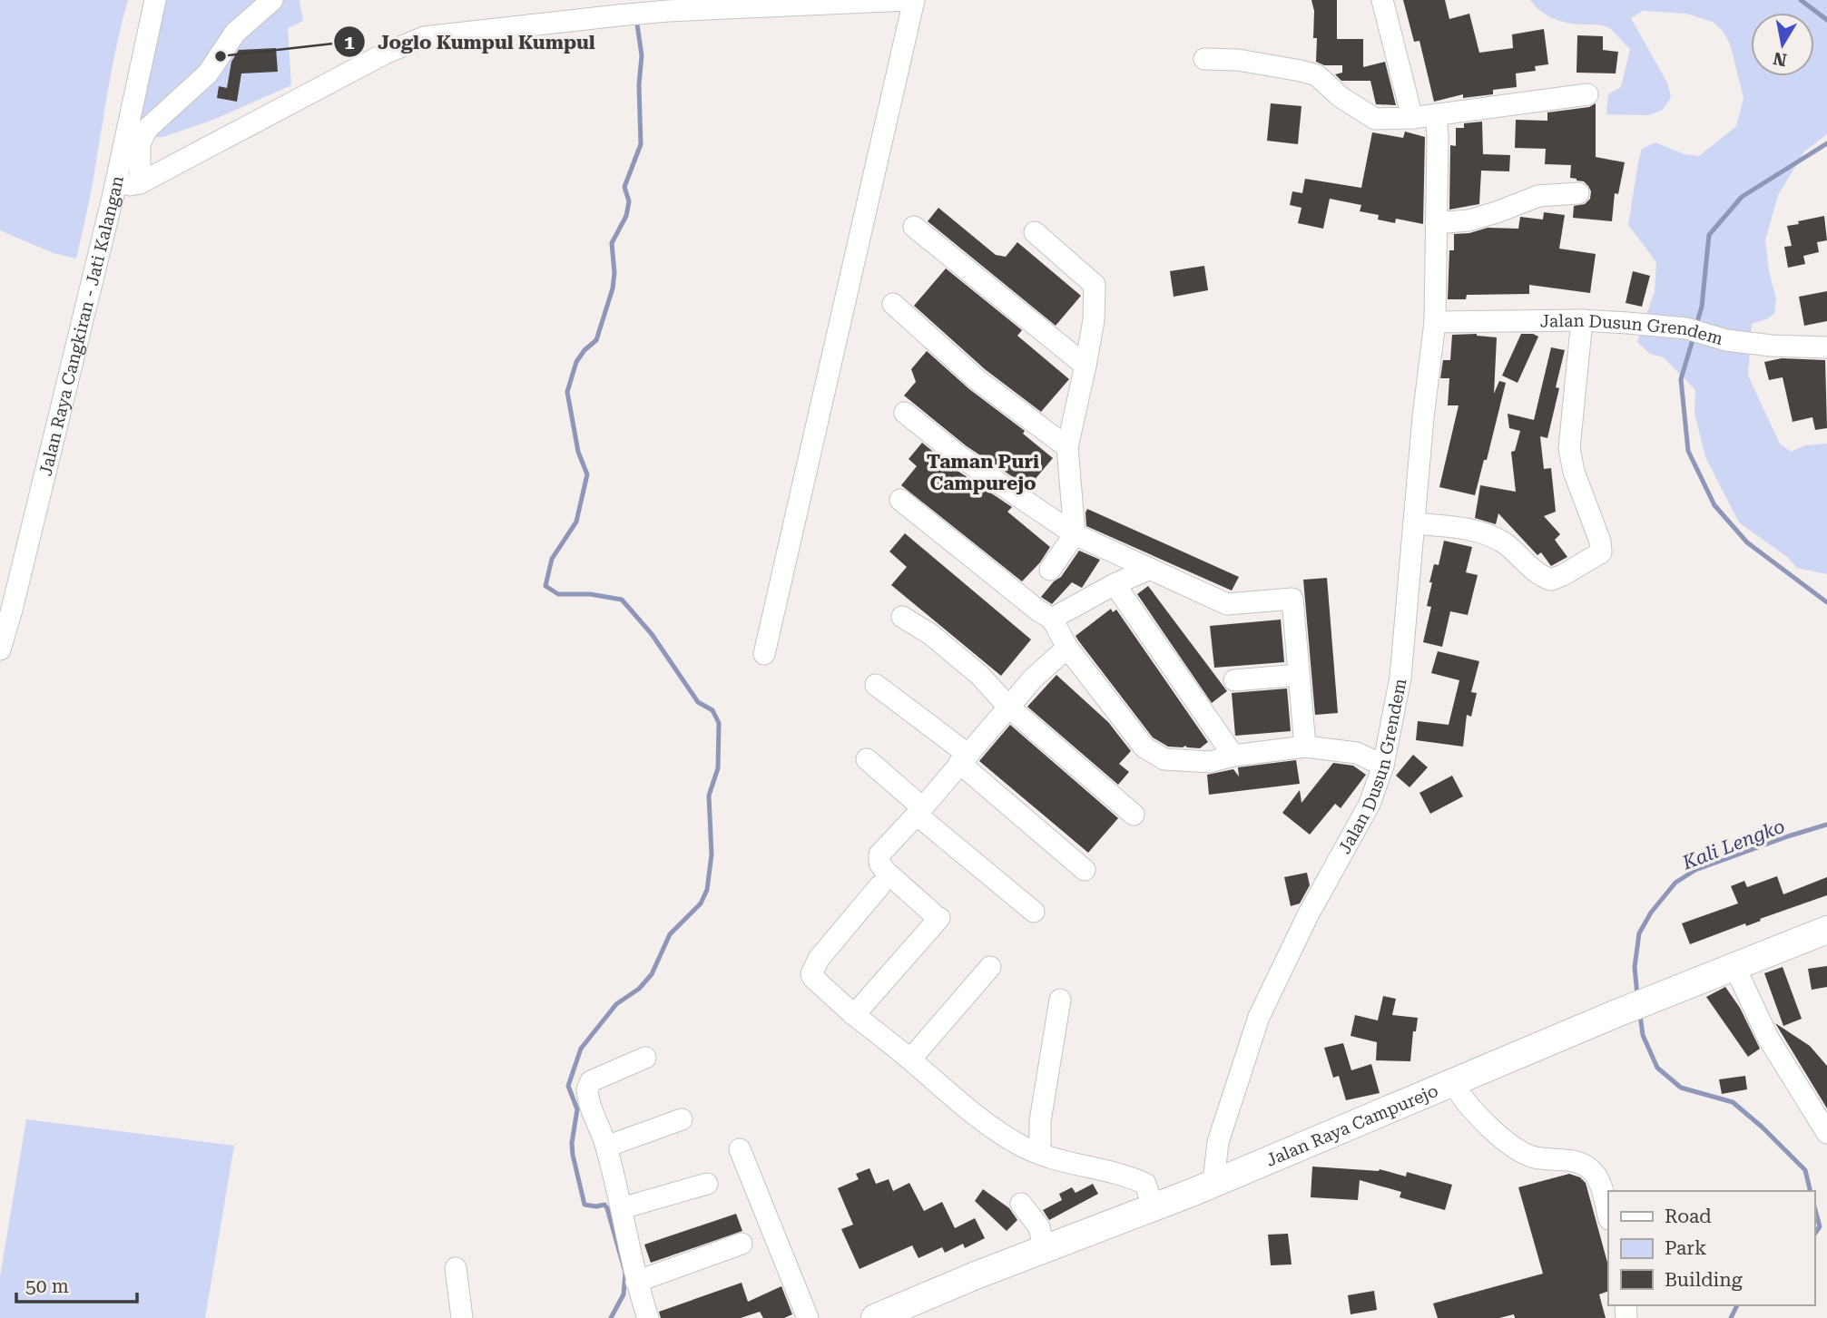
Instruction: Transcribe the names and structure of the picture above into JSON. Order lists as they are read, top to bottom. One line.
{"streets":{"main road":["Jalan Raya Campurejo"],"street":["Jalan Raya Cangkiran - Jati Kalangan","Jalan Dusun Grendem"]},"crossings":[["Jalan Dusun Grendem","Jalan Raya Campurejo"]],"districts":["Taman Puri Campurejo"],"water":["Kali Lengko"],"places":["Joglo Kumpul Kumpul"],"legend":["Road","Park","Building"],"scale_bar":"50 m","north":"bottom"}
